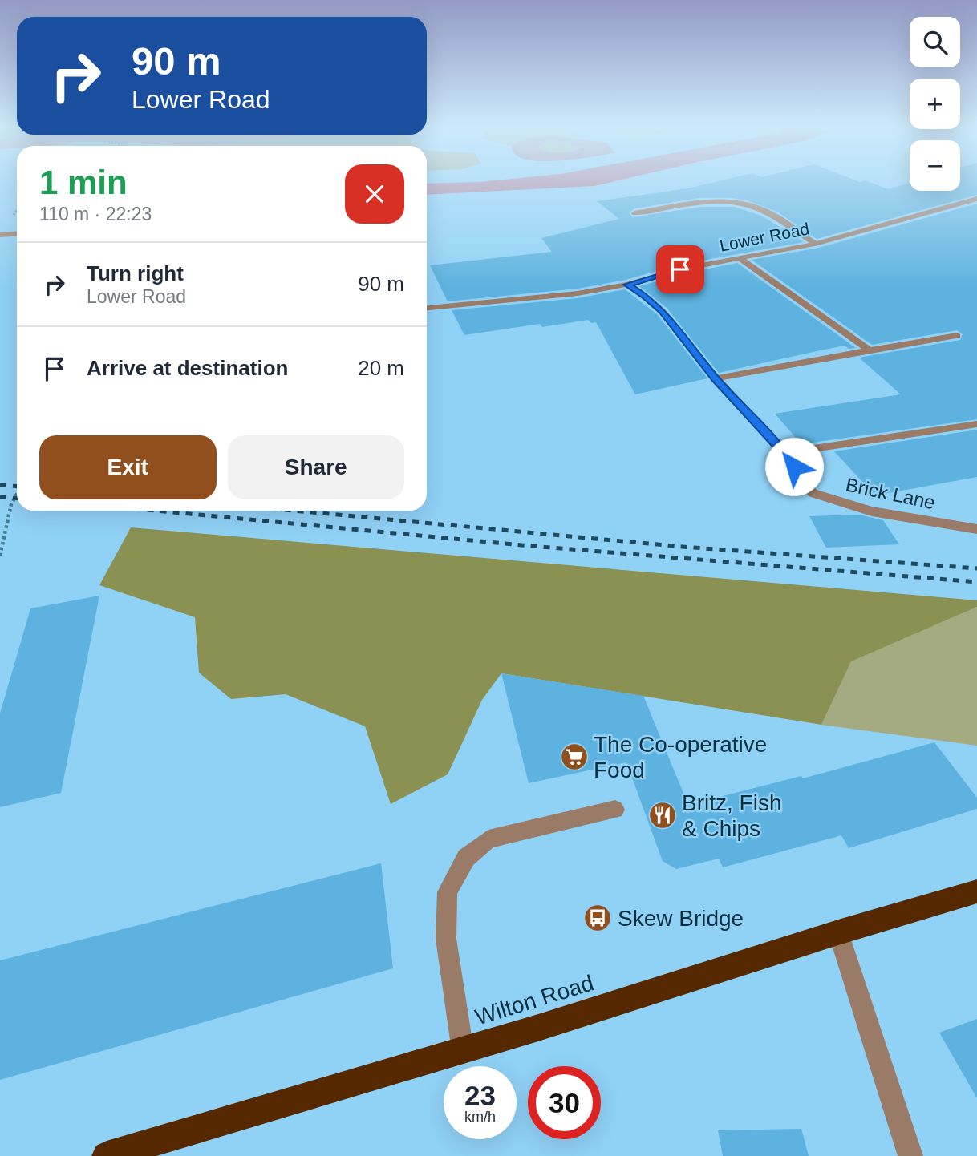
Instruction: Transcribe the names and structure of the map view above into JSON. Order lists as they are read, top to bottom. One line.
{"streets":{"highway":["Wilton Road"],"street":["Lower Road","Brick Lane"]},"crossings":[["Lower Road","Brick Lane"]],"places":{"supermarket":["The Co-operative Food"],"restaurant":["Britz, Fish & Chips"],"bus stop":["Skew Bridge"]},"page":{"map_buttons":["+","−"],"turn":["90 m","Lower Road"],"heading":["1 min","110 m · 22:23"],"list":[{"name":"Turn right","note":"Lower Road","value":"90 m"},{"name":"Arrive at destination","value":"20 m"}],"buttons":["Exit","Share"],"speed":"23 km/h","limit":"30"}}
